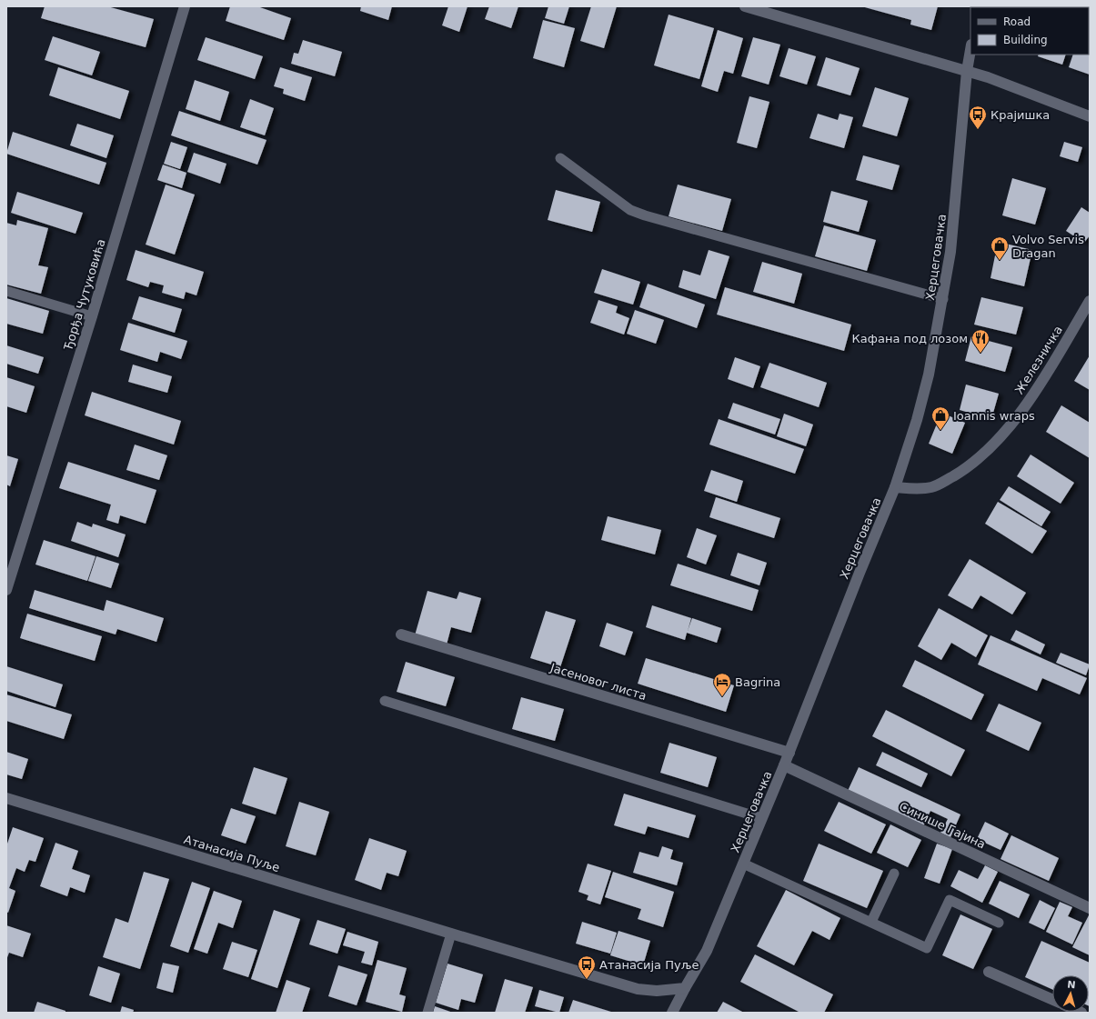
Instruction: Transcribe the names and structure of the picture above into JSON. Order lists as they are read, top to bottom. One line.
{"streets":{"street":["Херцеговачка","Ђорђа Чутуковића","Железничка","Јасеновог листа","Синише Гајина","Атанасија Пуље"]},"crossings":[["Херцеговачка","Железничка"],["Херцеговачка","Јасеновог листа"],["Херцеговачка","Синише Гајина"],["Херцеговачка","Атанасија Пуље"]],"places":{"bus stop":["Крајишка","Атанасија Пуље"],"shop":["Volvo Servis Dragan","Ioannis wraps"],"restaurant":["Кафана под лозом"],"hotel":["Bagrina"]},"legend":["Road","Building"],"north":"top"}
